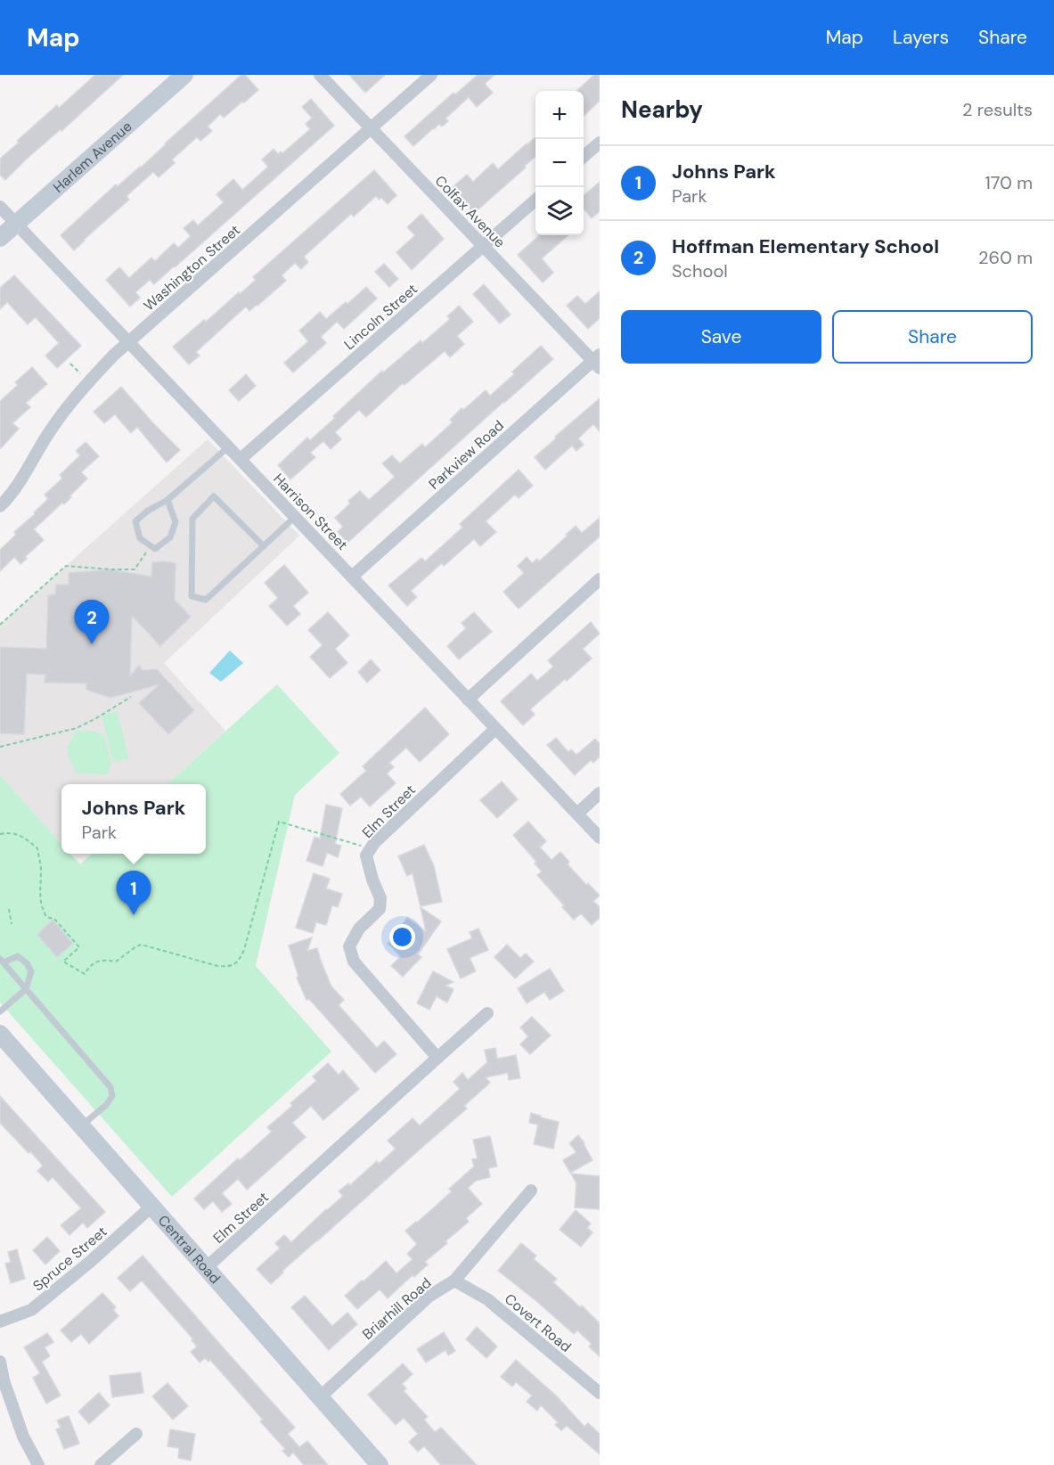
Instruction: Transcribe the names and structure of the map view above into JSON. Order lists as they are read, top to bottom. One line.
{"streets":{"main road":["Harlem Avenue","Central Road"],"street":["Colfax Avenue","Washington Street","Lincoln Street","Parkview Road","Harrison Street","Elm Street","Spruce Street","Briarhill Road","Covert Road"]},"crossings":[["Harlem Avenue","Harrison Street"],["Colfax Avenue","Washington Street"],["Colfax Avenue","Lincoln Street"],["Colfax Avenue","Parkview Road"],["Washington Street","Harrison Street"],["Lincoln Street","Harrison Street"],["Parkview Road","Harrison Street"],["Harrison Street","Elm Street"],["Elm Street","Central Road"],["Central Road","Spruce Street"],["Central Road","Briarhill Road"],["Briarhill Road","Covert Road"]],"page":{"header":"Map","nav":["Map","Layers","Share"],"heading":["Nearby","2 results"],"map_buttons":["+","−"],"list":[{"mark":"1","name":"Johns Park","note":"Park","value":"170 m"},{"mark":"2","name":"Hoffman Elementary School","note":"School","value":"260 m"}],"buttons":["Save","Share"],"pins":["2","1"],"popup":["Johns Park","Park"]}}
